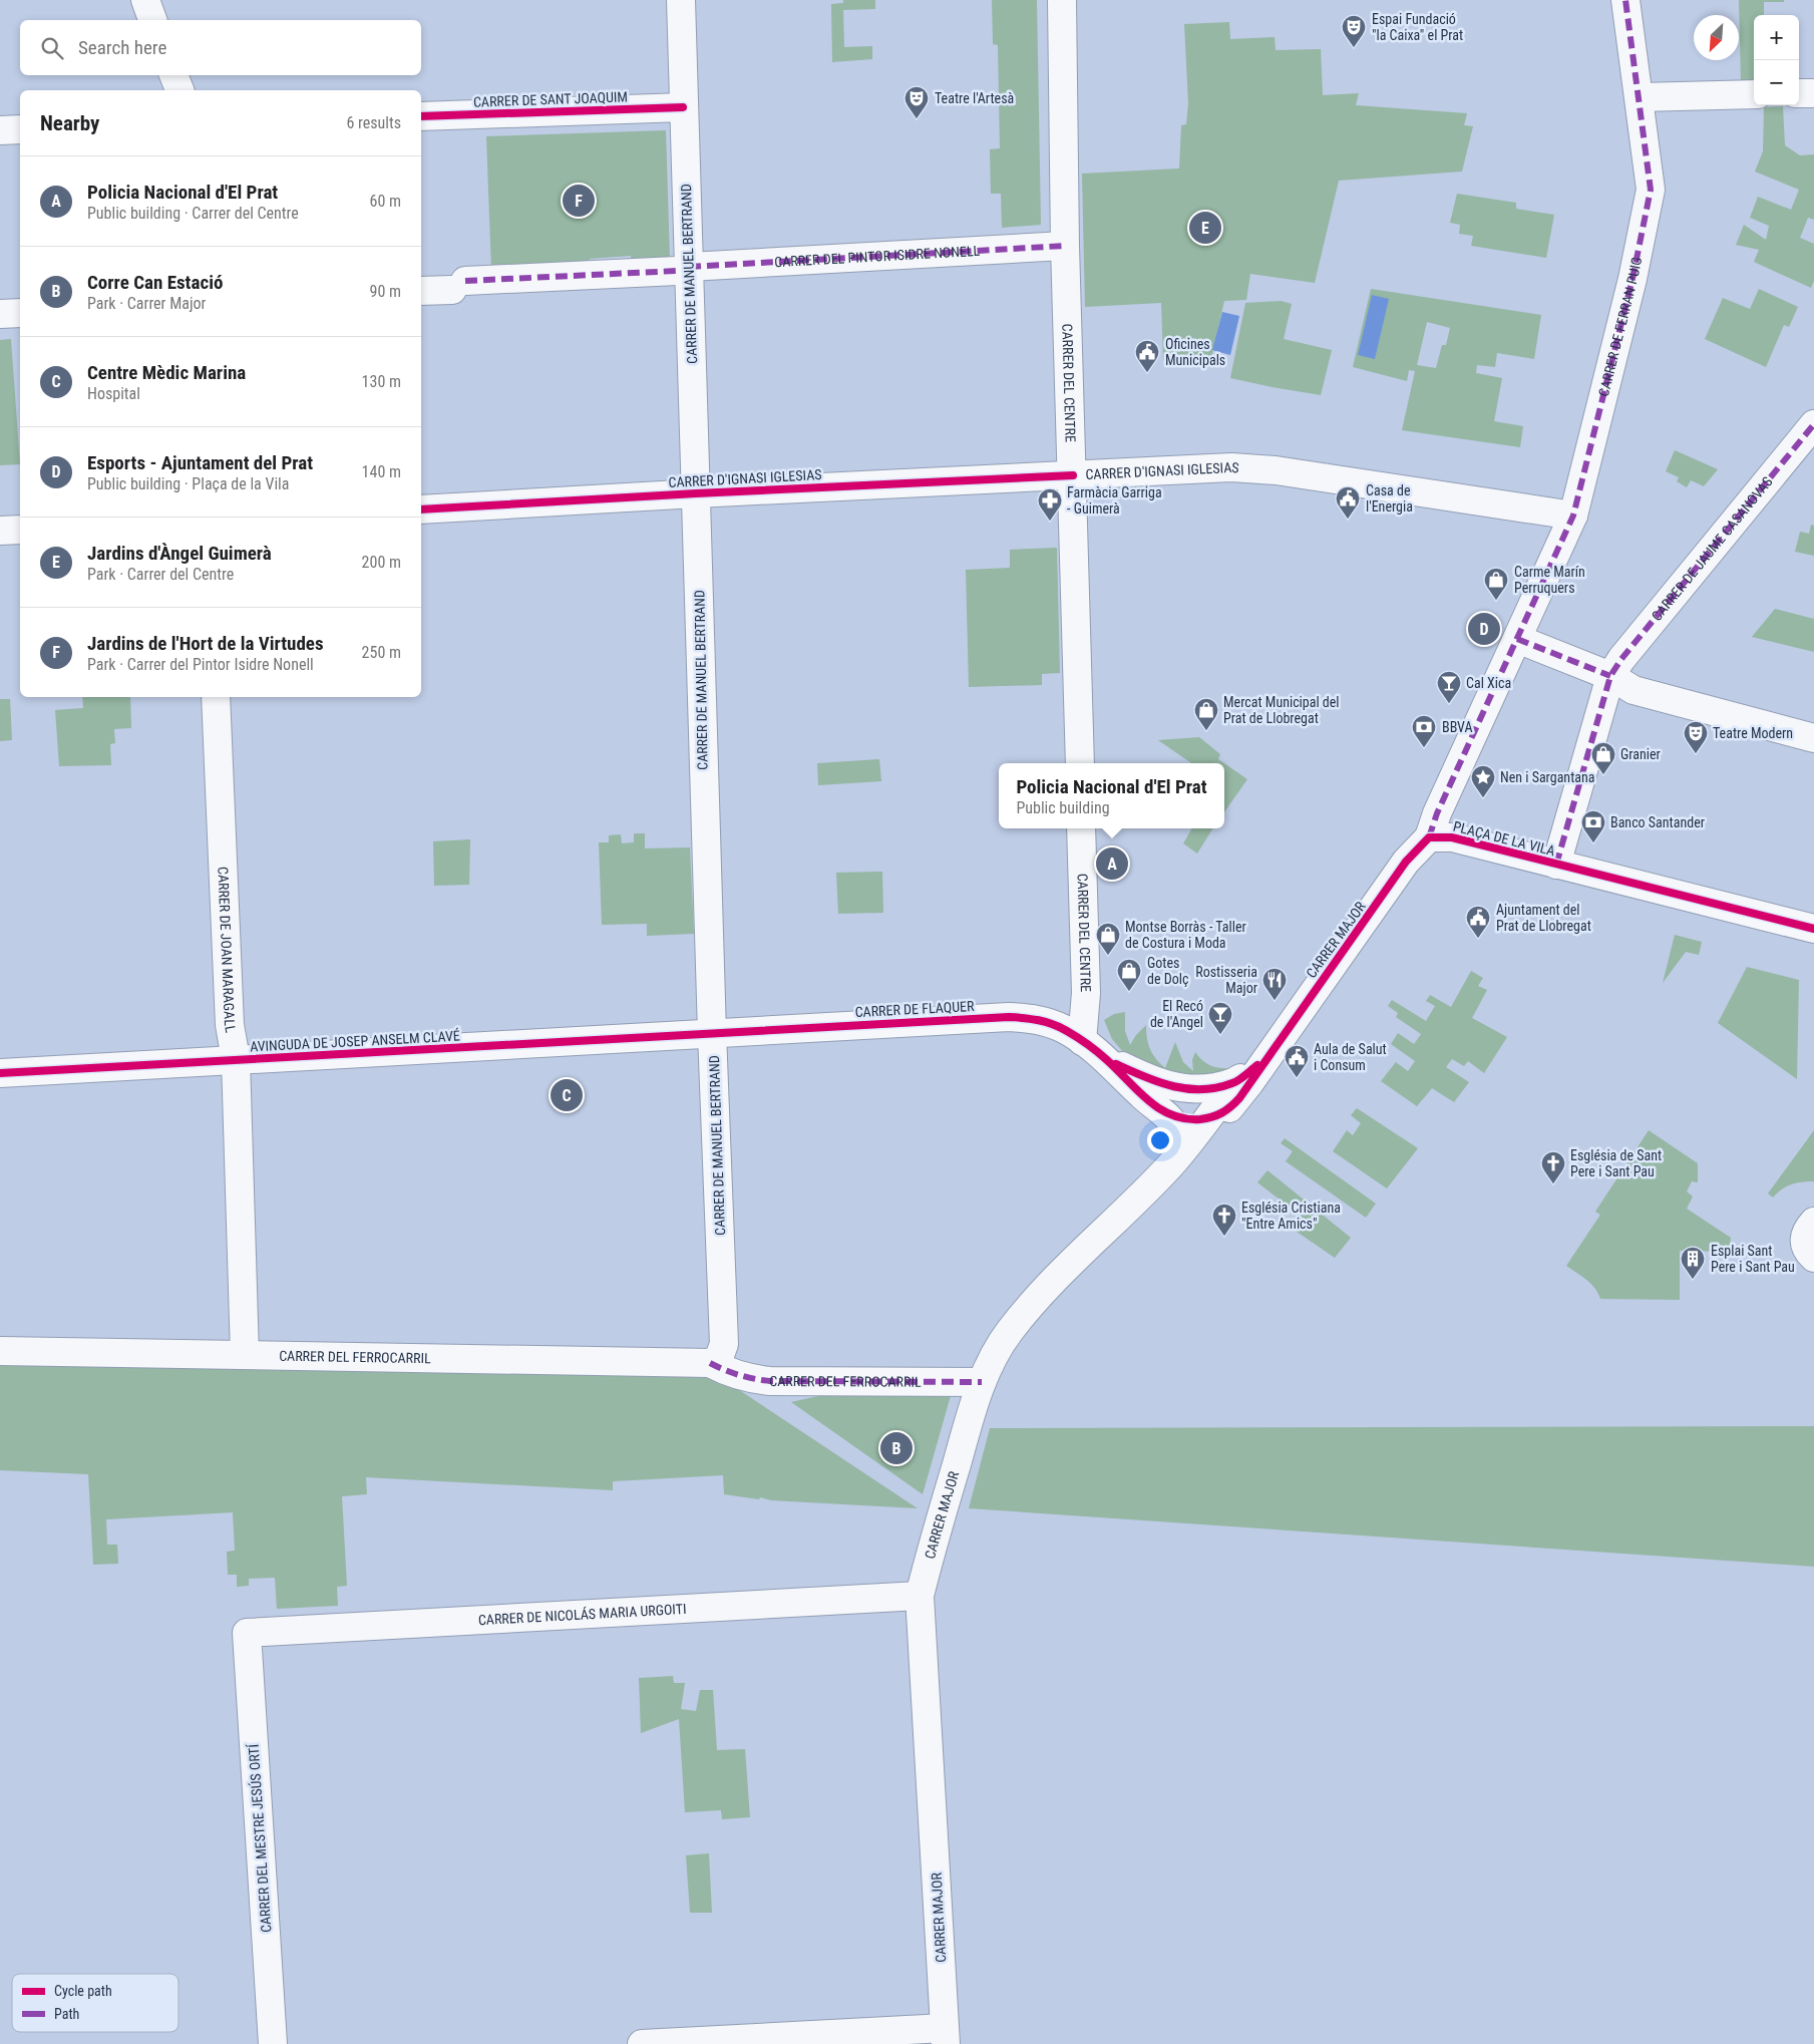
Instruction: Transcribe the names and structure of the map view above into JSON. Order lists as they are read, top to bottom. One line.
{"streets":{"street":["CARRER DE SANT JOAQUIM","CARRER DEL PINTOR ISIDRE NONELL","CARRER DE MANUEL BERTRAND","CARRER DE FERRAN PUIG","CARRER DEL CENTRE","CARRER D'IGNASI IGLESIAS","CARRER DE JAUME CASANOVAS","PLAÇA DE LA VILA","CARRER MAJOR","CARRER DE JOAN MARAGALL","CARRER DE FLAQUER","AVINGUDA DE JOSEP ANSELM CLAVÉ","CARRER DEL FERROCARRIL","CARRER DE NICOLÁS MARIA URGOITI","CARRER DEL MESTRE JESÚS ORTÍ"]},"crossings":[["CARRER DE SANT JOAQUIM","CARRER DE MANUEL BERTRAND"],["CARRER DEL PINTOR ISIDRE NONELL","CARRER DE MANUEL BERTRAND"],["CARRER DEL PINTOR ISIDRE NONELL","CARRER DEL CENTRE"],["CARRER DE MANUEL BERTRAND","CARRER D'IGNASI IGLESIAS"],["CARRER DE MANUEL BERTRAND","CARRER DE FLAQUER"],["CARRER DE MANUEL BERTRAND","AVINGUDA DE JOSEP ANSELM CLAVÉ"],["CARRER DE MANUEL BERTRAND","CARRER DEL FERROCARRIL"],["CARRER DE FERRAN PUIG","CARRER D'IGNASI IGLESIAS"],["CARRER DE FERRAN PUIG","PLAÇA DE LA VILA"],["CARRER DEL CENTRE","CARRER D'IGNASI IGLESIAS"],["CARRER DEL CENTRE","CARRER DE FLAQUER"],["CARRER DE JAUME CASANOVAS","PLAÇA DE LA VILA"],["PLAÇA DE LA VILA","CARRER MAJOR"],["CARRER MAJOR","CARRER DEL FERROCARRIL"],["CARRER MAJOR","CARRER DE NICOLÁS MARIA URGOITI"],["CARRER DE JOAN MARAGALL","AVINGUDA DE JOSEP ANSELM CLAVÉ"],["CARRER DE JOAN MARAGALL","CARRER DEL FERROCARRIL"],["CARRER DE FLAQUER","AVINGUDA DE JOSEP ANSELM CLAVÉ"],["CARRER DE NICOLÁS MARIA URGOITI","CARRER DEL MESTRE JESÚS ORTÍ"]],"places":{"theatre":["Espai Fundació \"la Caixa\" el Prat","Teatre l'Artesà","Teatre Modern"],"public building":["Oficines Municipals","Casa de l'Energia","Ajuntament del Prat de Llobregat","Aula de Salut i Consum"],"pharmacy":["Farmàcia Garriga - Guimerà"],"shop":["Carme Marín Perruquers","Mercat Municipal del Prat de Llobregat","Granier","Montse Borràs - Taller de Costura i Moda","Gotes de Dolç"],"bar":["Cal Xica","El Recó de l'Angel"],"bank":["BBVA","Banco Santander"],"place":["Nen i Sargantana"],"restaurant":["Rostisseria Major"],"church":["Església de Sant Pere i Sant Pau","Església Cristiana \"Entre Amics\""],"building":["Esplai Sant Pere i Sant Pau"]},"legend":["Cycle path","Path"],"north":"bottom left","page":{"map_buttons":["+","−"],"search":"Search here","heading":["Nearby","6 results"],"list":[{"mark":"A","name":"Policia Nacional d'El Prat","note":"Public building · Carrer del Centre","value":"60 m"},{"mark":"B","name":"Corre Can Estació","note":"Park · Carrer Major","value":"90 m"},{"mark":"C","name":"Centre Mèdic Marina","note":"Hospital","value":"130 m"},{"mark":"D","name":"Esports - Ajuntament del Prat","note":"Public building · Plaça de la Vila","value":"140 m"},{"mark":"E","name":"Jardins d'Àngel Guimerà","note":"Park · Carrer del Centre","value":"200 m"},{"mark":"F","name":"Jardins de l'Hort de la Virtudes","note":"Park · Carrer del Pintor Isidre Nonell","value":"250 m"}],"pins":["F","E","D","A","C","B"],"popup":["Policia Nacional d'El Prat","Public building"]}}
